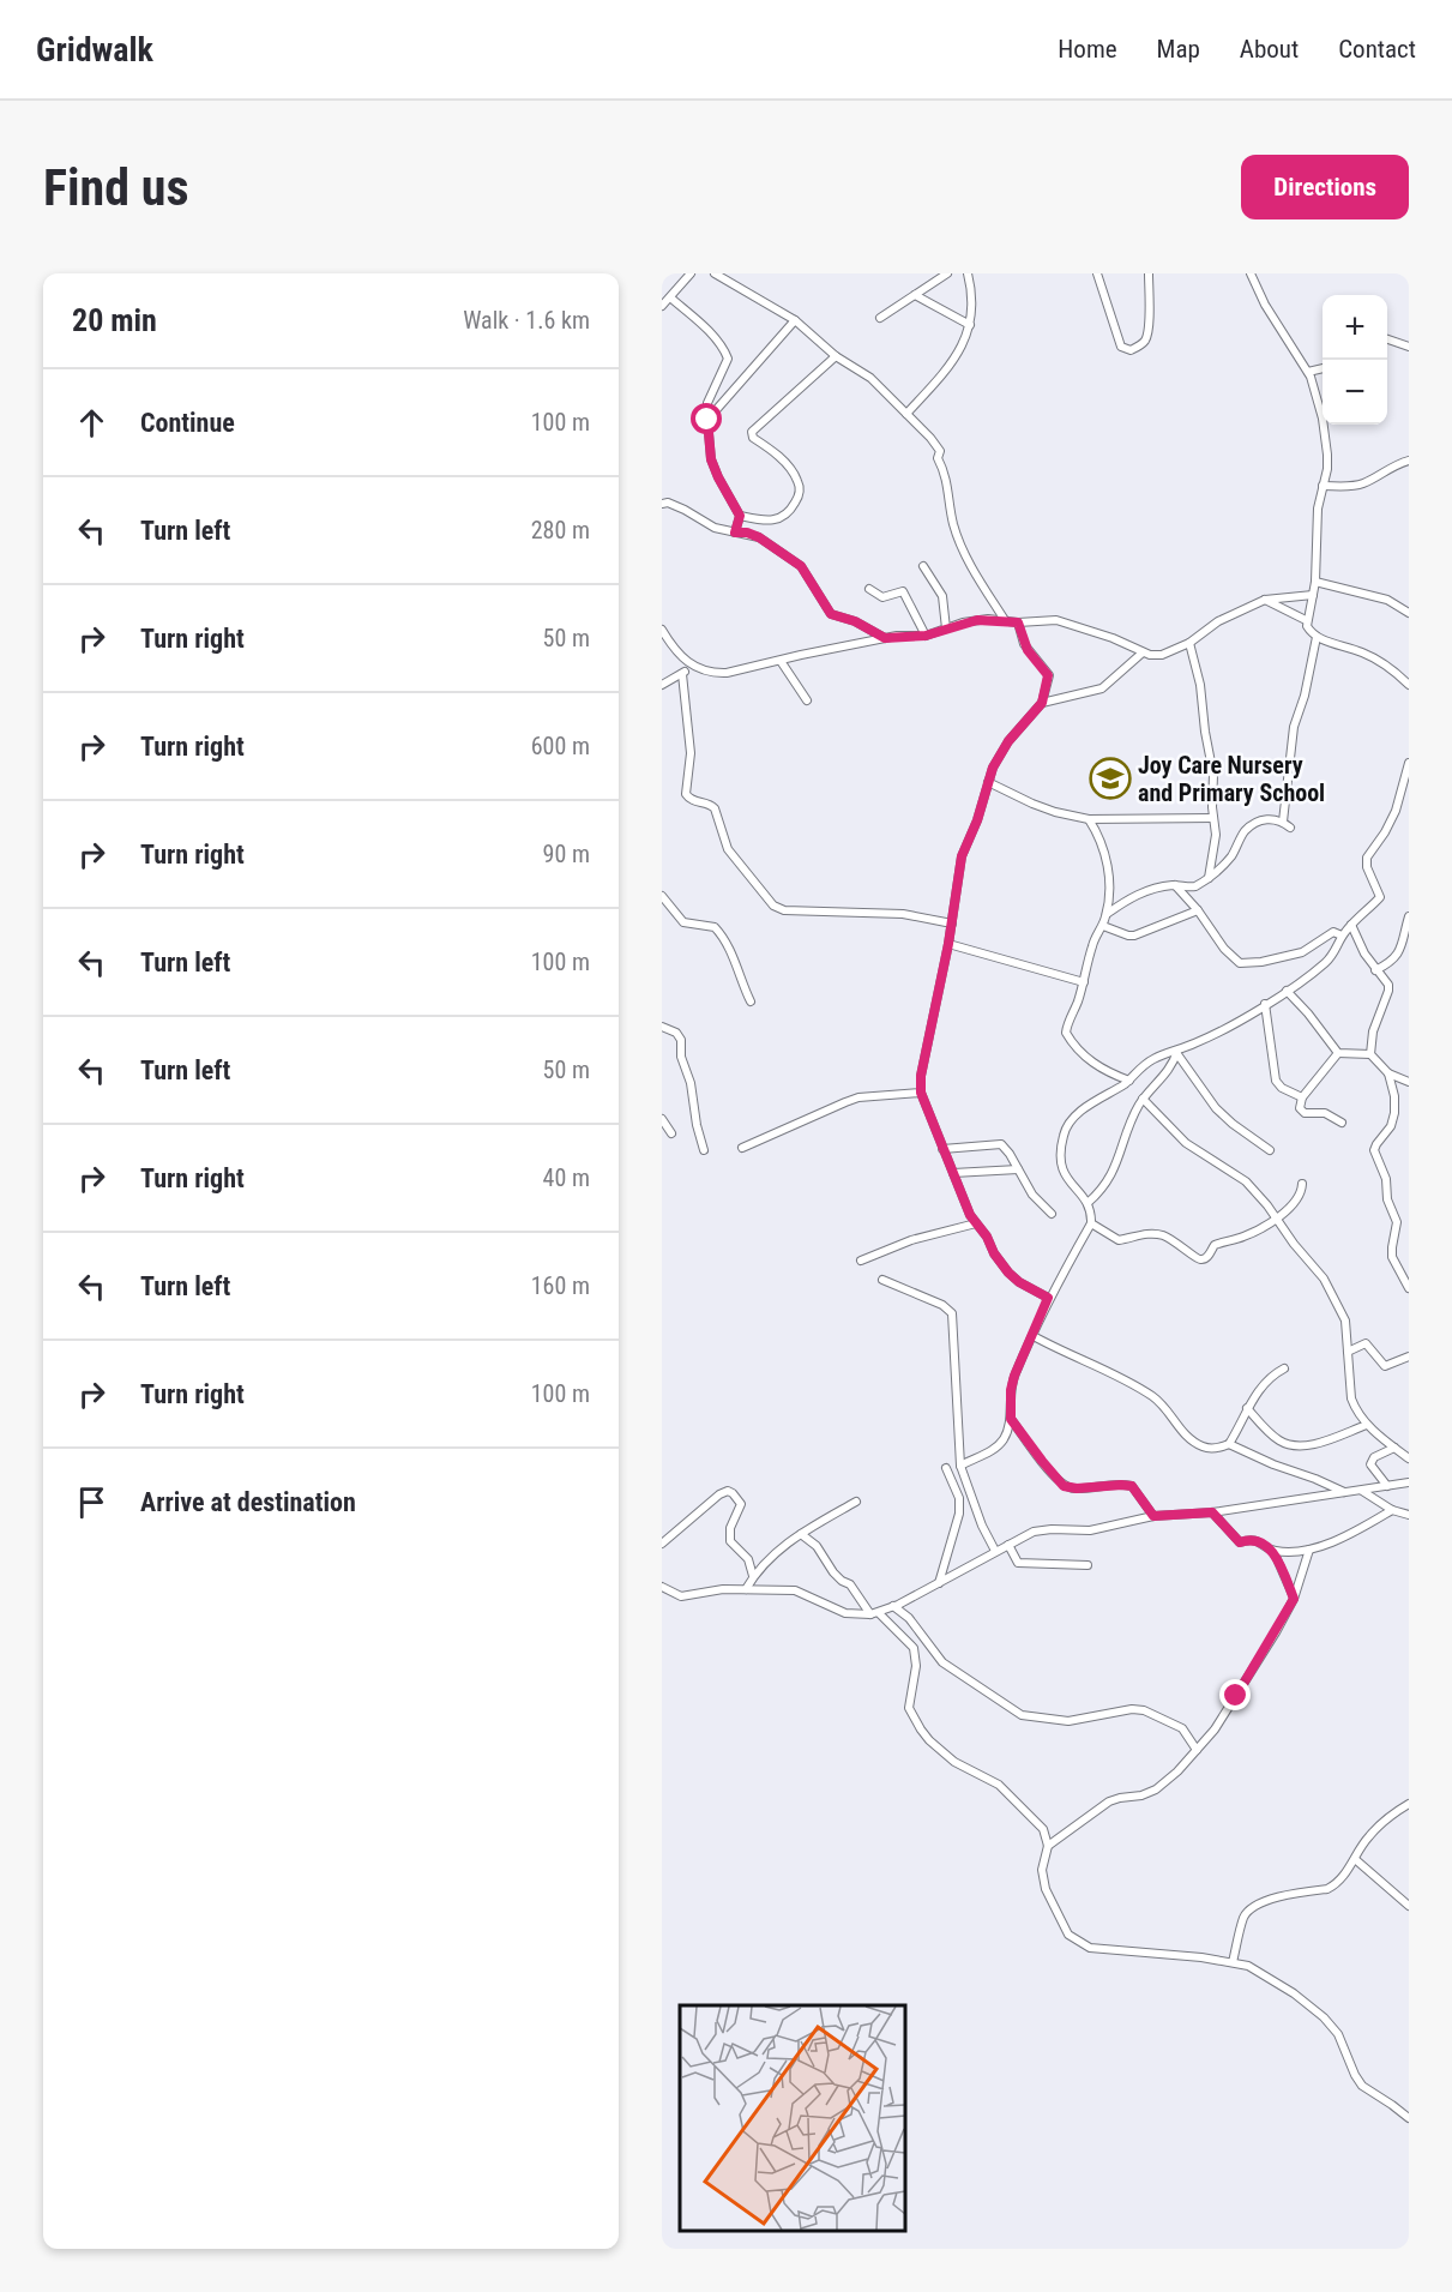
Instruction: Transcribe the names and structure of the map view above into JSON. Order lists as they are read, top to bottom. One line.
{"places":{"school or university":["Joy Care Nursery and Primary School"]},"page":{"header":"Gridwalk","nav":["Home","Map","About","Contact"],"buttons":"Directions","title":"Find us","heading":["20 min","Walk · 1.6 km"],"map_buttons":["+","−"],"list":[["Continue","100 m"],["Turn left","280 m"],["Turn right","50 m"],["Turn right","600 m"],["Turn right","90 m"],["Turn left","100 m"],["Turn left","50 m"],["Turn right","40 m"],["Turn left","160 m"],["Turn right","100 m"],"Arrive at destination"]}}
